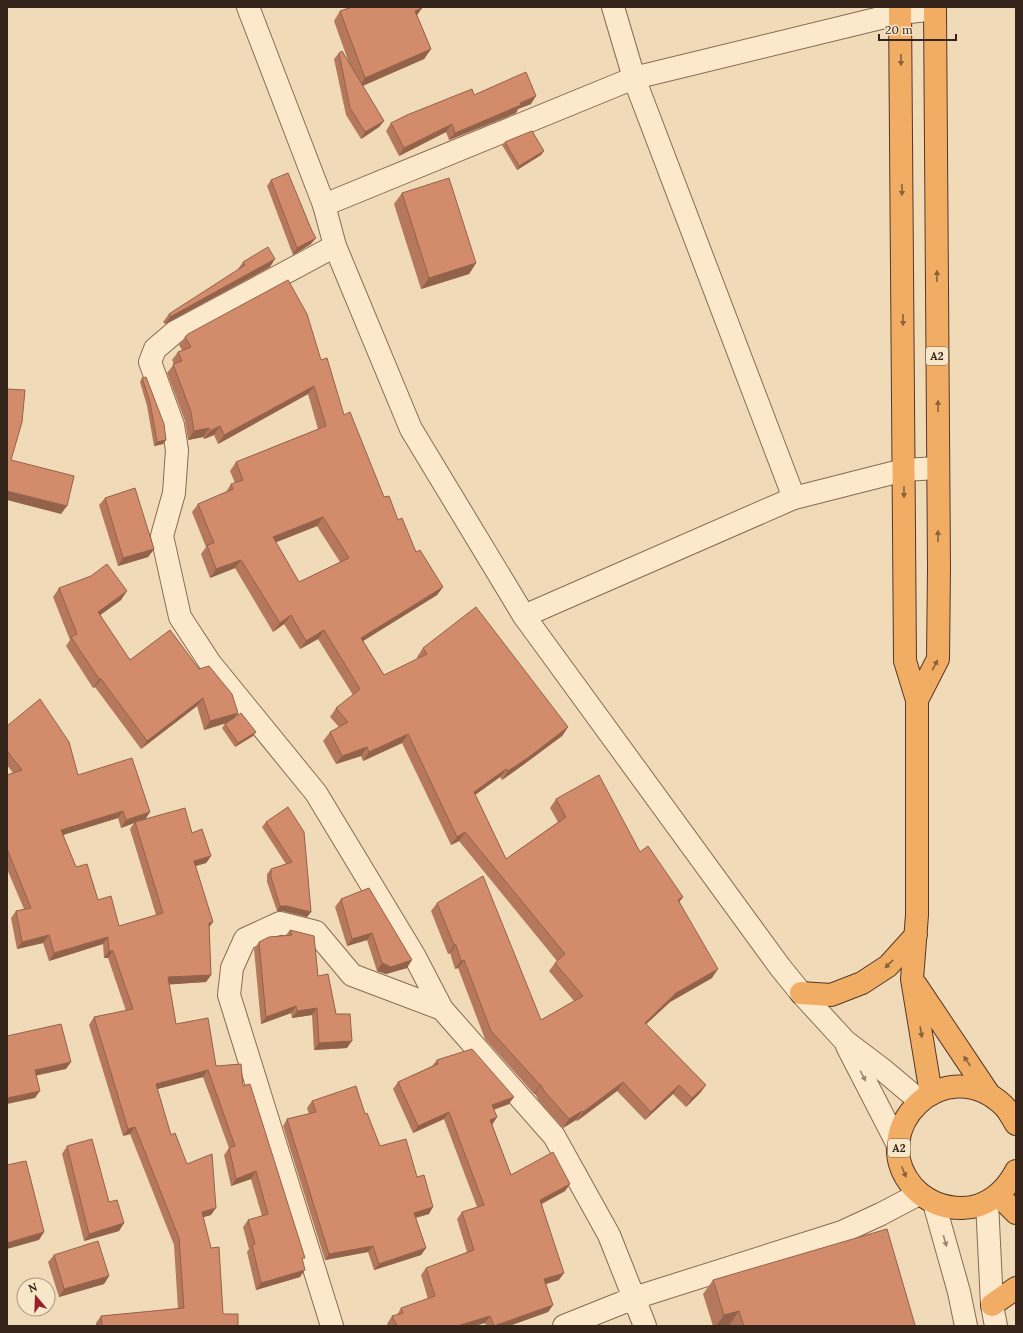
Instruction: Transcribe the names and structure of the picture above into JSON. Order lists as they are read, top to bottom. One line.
{"streets":{"highway":["A2"]},"scale_bar":"20 m","north":"top"}
